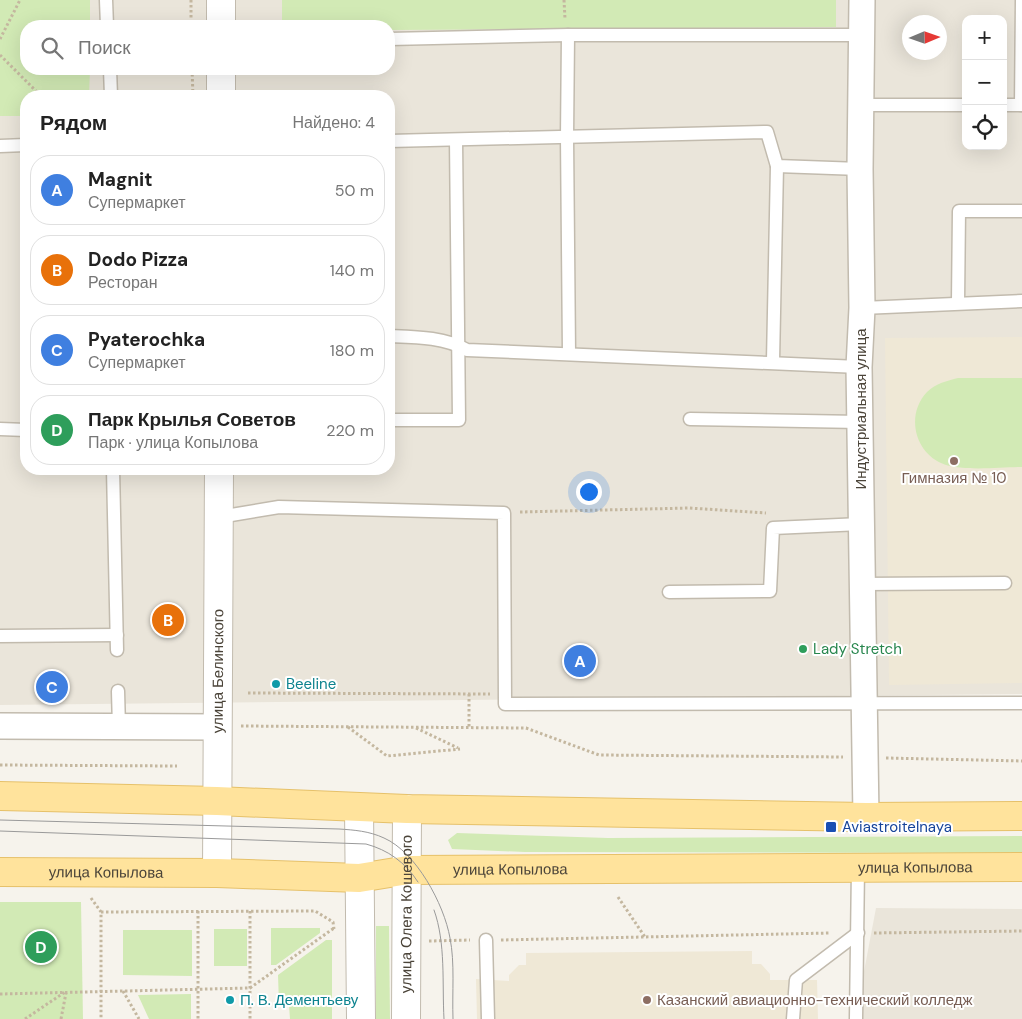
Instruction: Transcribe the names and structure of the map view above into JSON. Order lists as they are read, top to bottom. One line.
{"streets":{"main road":["улица Копылова"],"street":["Индустриальная улица","улица Белинского","улица Олега Кошевого"]},"crossings":[["улица Белинского","улица Копылова"],["улица Копылова","улица Олега Кошевого"]],"places":{"other":["Гимназия № 10","Lady Stretch","Beeline","П. В. Дементьеву","Казанский авиационно-технический колледж"],"transit":["Aviastroitelnaya"]},"north":"right","page":{"map_buttons":["+","−"],"search":"Поиск","heading":["Рядом","Найдено: 4"],"list":[{"mark":"A","name":"Magnit","note":"Супермаркет","value":"50 m"},{"mark":"B","name":"Dodo Pizza","note":"Ресторан","value":"140 m"},{"mark":"C","name":"Pyaterochka","note":"Супермаркет","value":"180 m"},{"mark":"D","name":"Парк Крылья Советов","note":"Парк · улица Копылова","value":"220 m"}],"pins":["B","A","C","D"]}}
